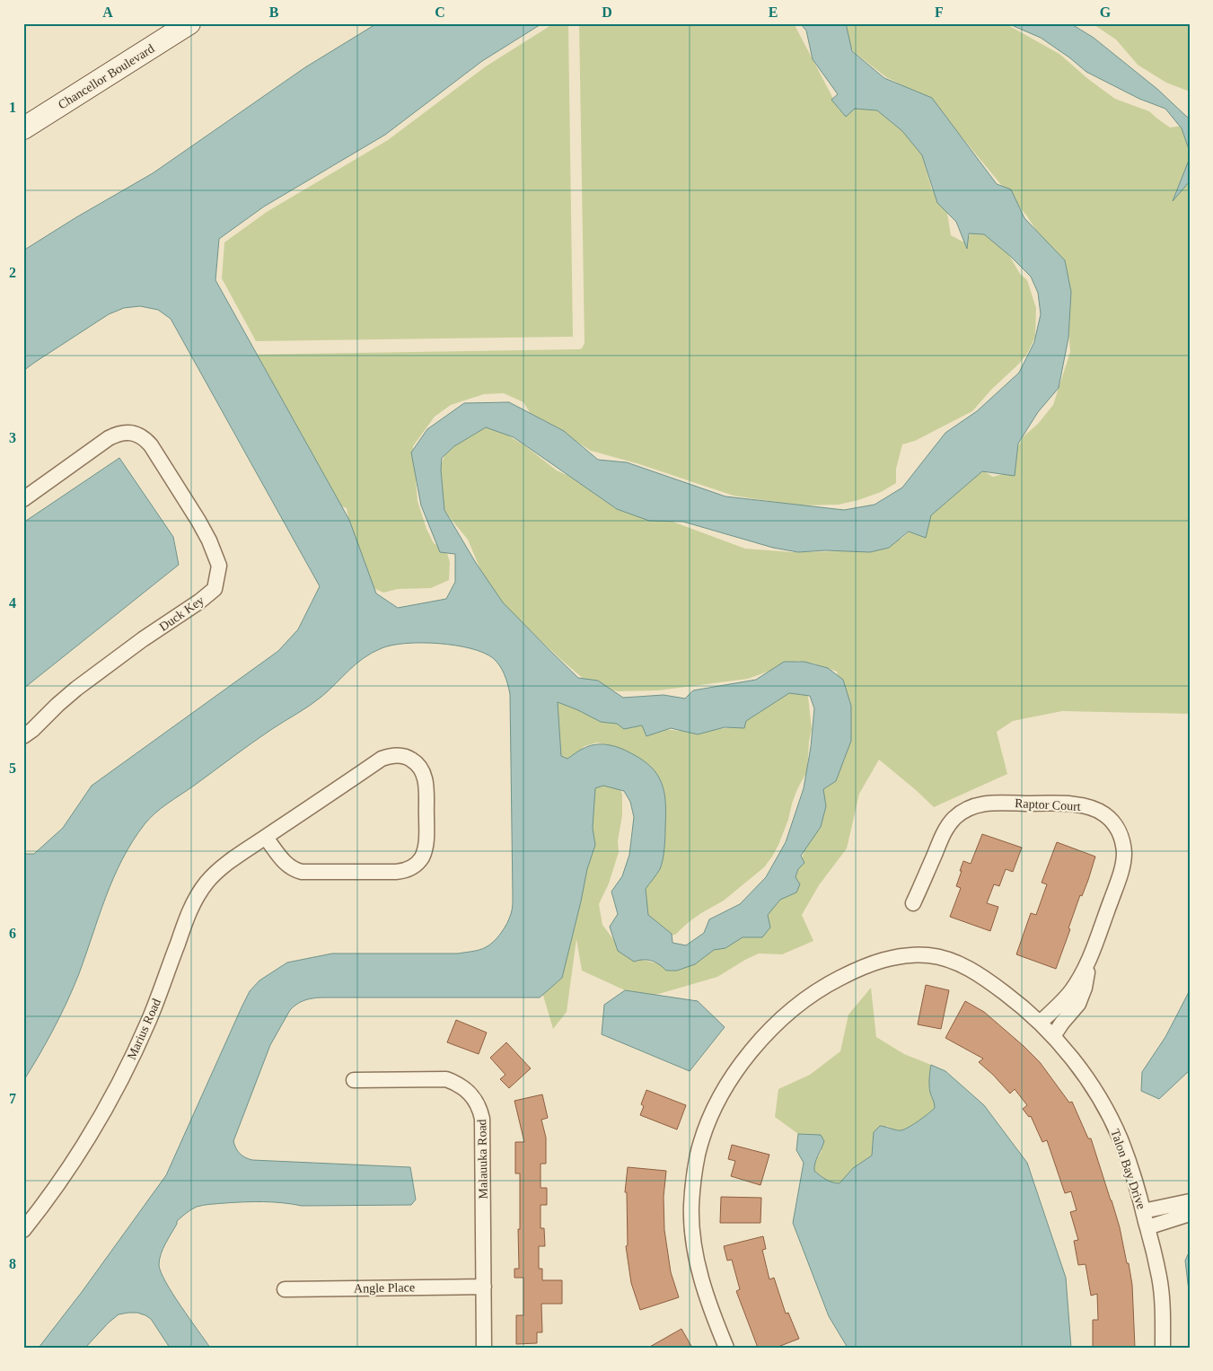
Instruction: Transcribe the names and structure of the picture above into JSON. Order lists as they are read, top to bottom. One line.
{"streets":{"street":["Chancellor Boulevard","Duck Key","Raptor Court","Marius Road","Malauuka Road","Talon Bay Drive","Angle Place"]},"crossings":[["Raptor Court","Talon Bay Drive"],["Malauuka Road","Angle Place"]],"grid":{"columns":["A","B","C","D","E","F","G"],"rows":["1","2","3","4","5","6","7","8"]}}
